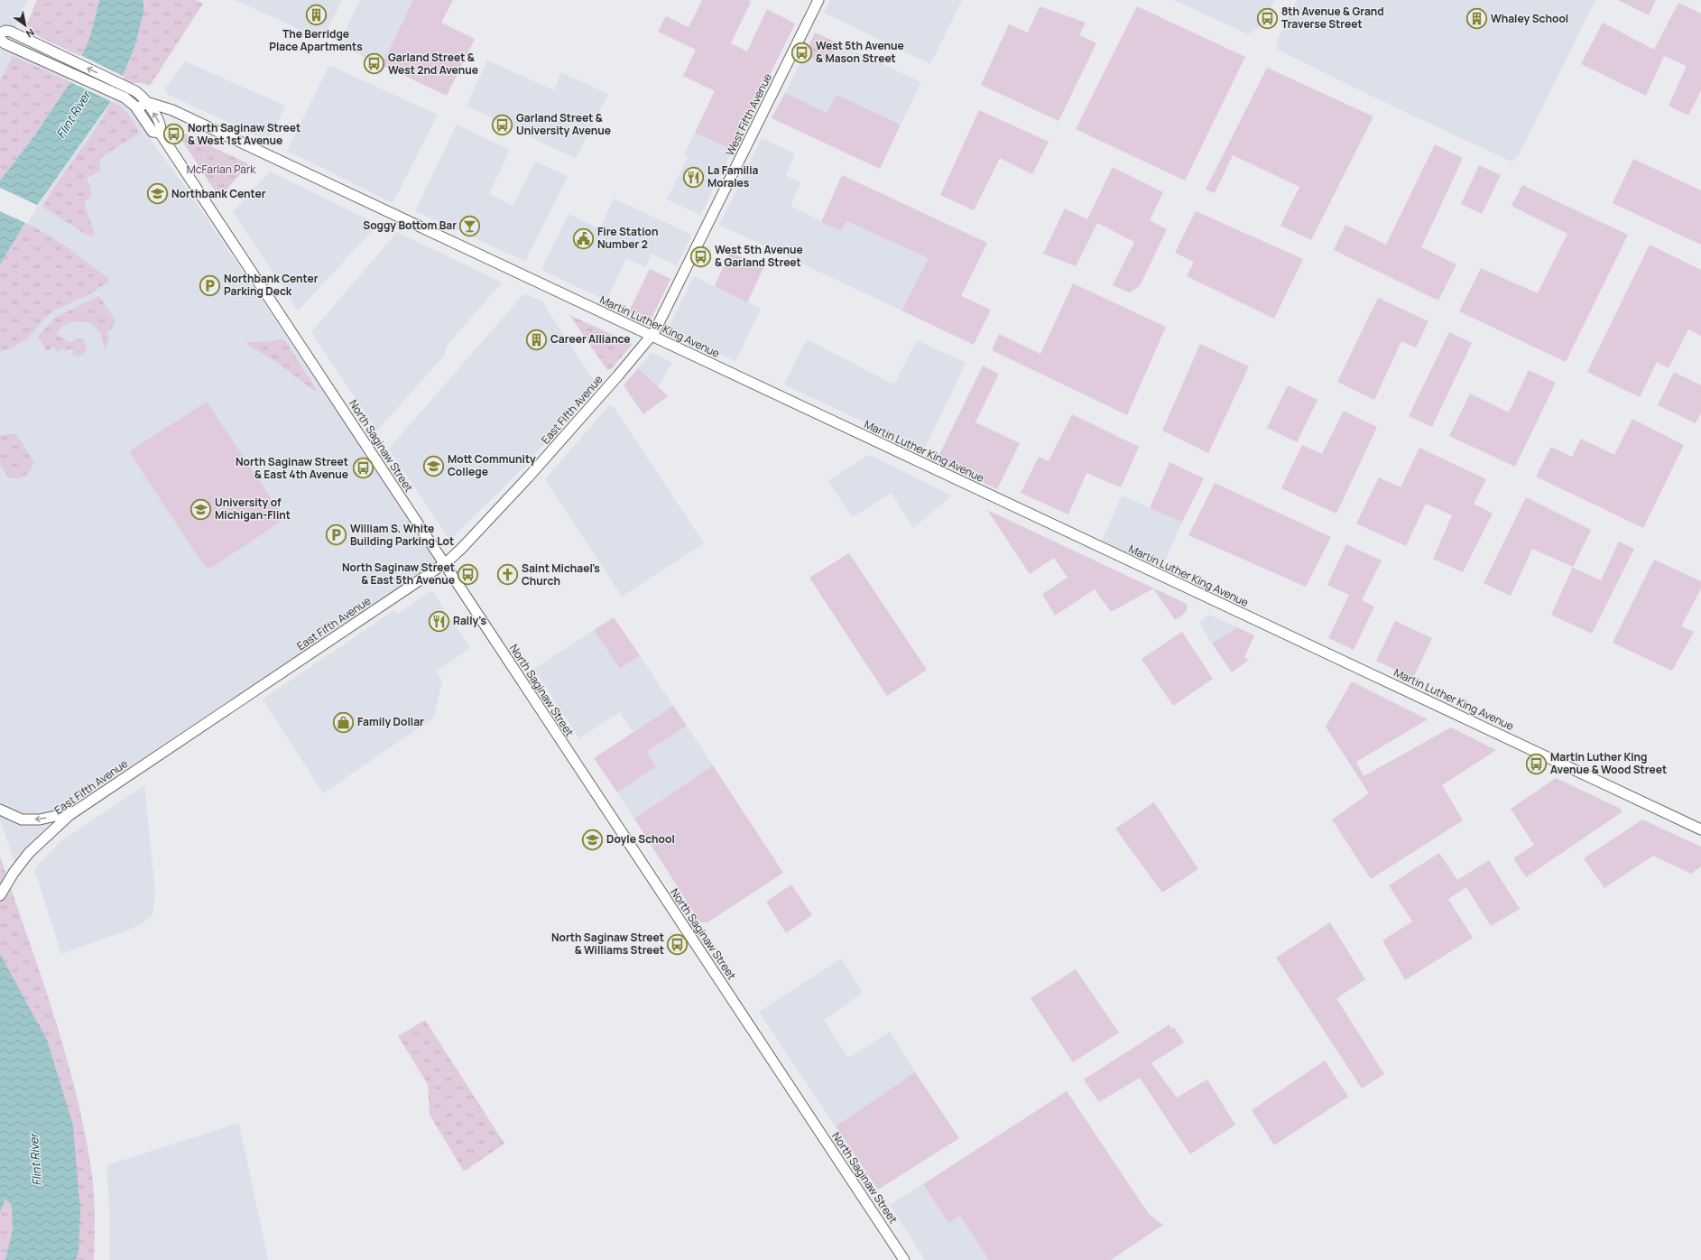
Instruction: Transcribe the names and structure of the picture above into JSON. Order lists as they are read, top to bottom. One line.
{"streets":{"main road":["West Fifth Avenue","Martin Luther King Avenue","East Fifth Avenue","North Saginaw Street"]},"crossings":[["West Fifth Avenue","Martin Luther King Avenue"],["West Fifth Avenue","East Fifth Avenue"],["Martin Luther King Avenue","East Fifth Avenue"],["Martin Luther King Avenue","North Saginaw Street"],["East Fifth Avenue","North Saginaw Street"]],"water":["Flint River"],"parks":["McFarlan Park"],"places":{"building":["The Berridge Place Apartments","Whaley School","Career Alliance"],"bus stop":["8th Avenue & Grand Traverse Street","West 5th Avenue & Mason Street","Garland Street & West 2nd Avenue","Garland Street & University Avenue","North Saginaw Street & West 1st Avenue","West 5th Avenue & Garland Street","North Saginaw Street & East 4th Avenue","North Saginaw Street & East 5th Avenue","Martin Luther King Avenue & Wood Street","North Saginaw Street & Williams Street"],"restaurant":["La Familia Morales","Rally's"],"school or university":["Northbank Center","Mott Community College","University of Michigan-Flint","Doyle School"],"bar":["Soggy Bottom Bar"],"public building":["Fire Station Number 2"],"parking":["Northbank Center Parking Deck","William S. White Building Parking Lot"],"church":["Saint Michael's Church"],"shop":["Family Dollar"]},"north":"bottom right"}
